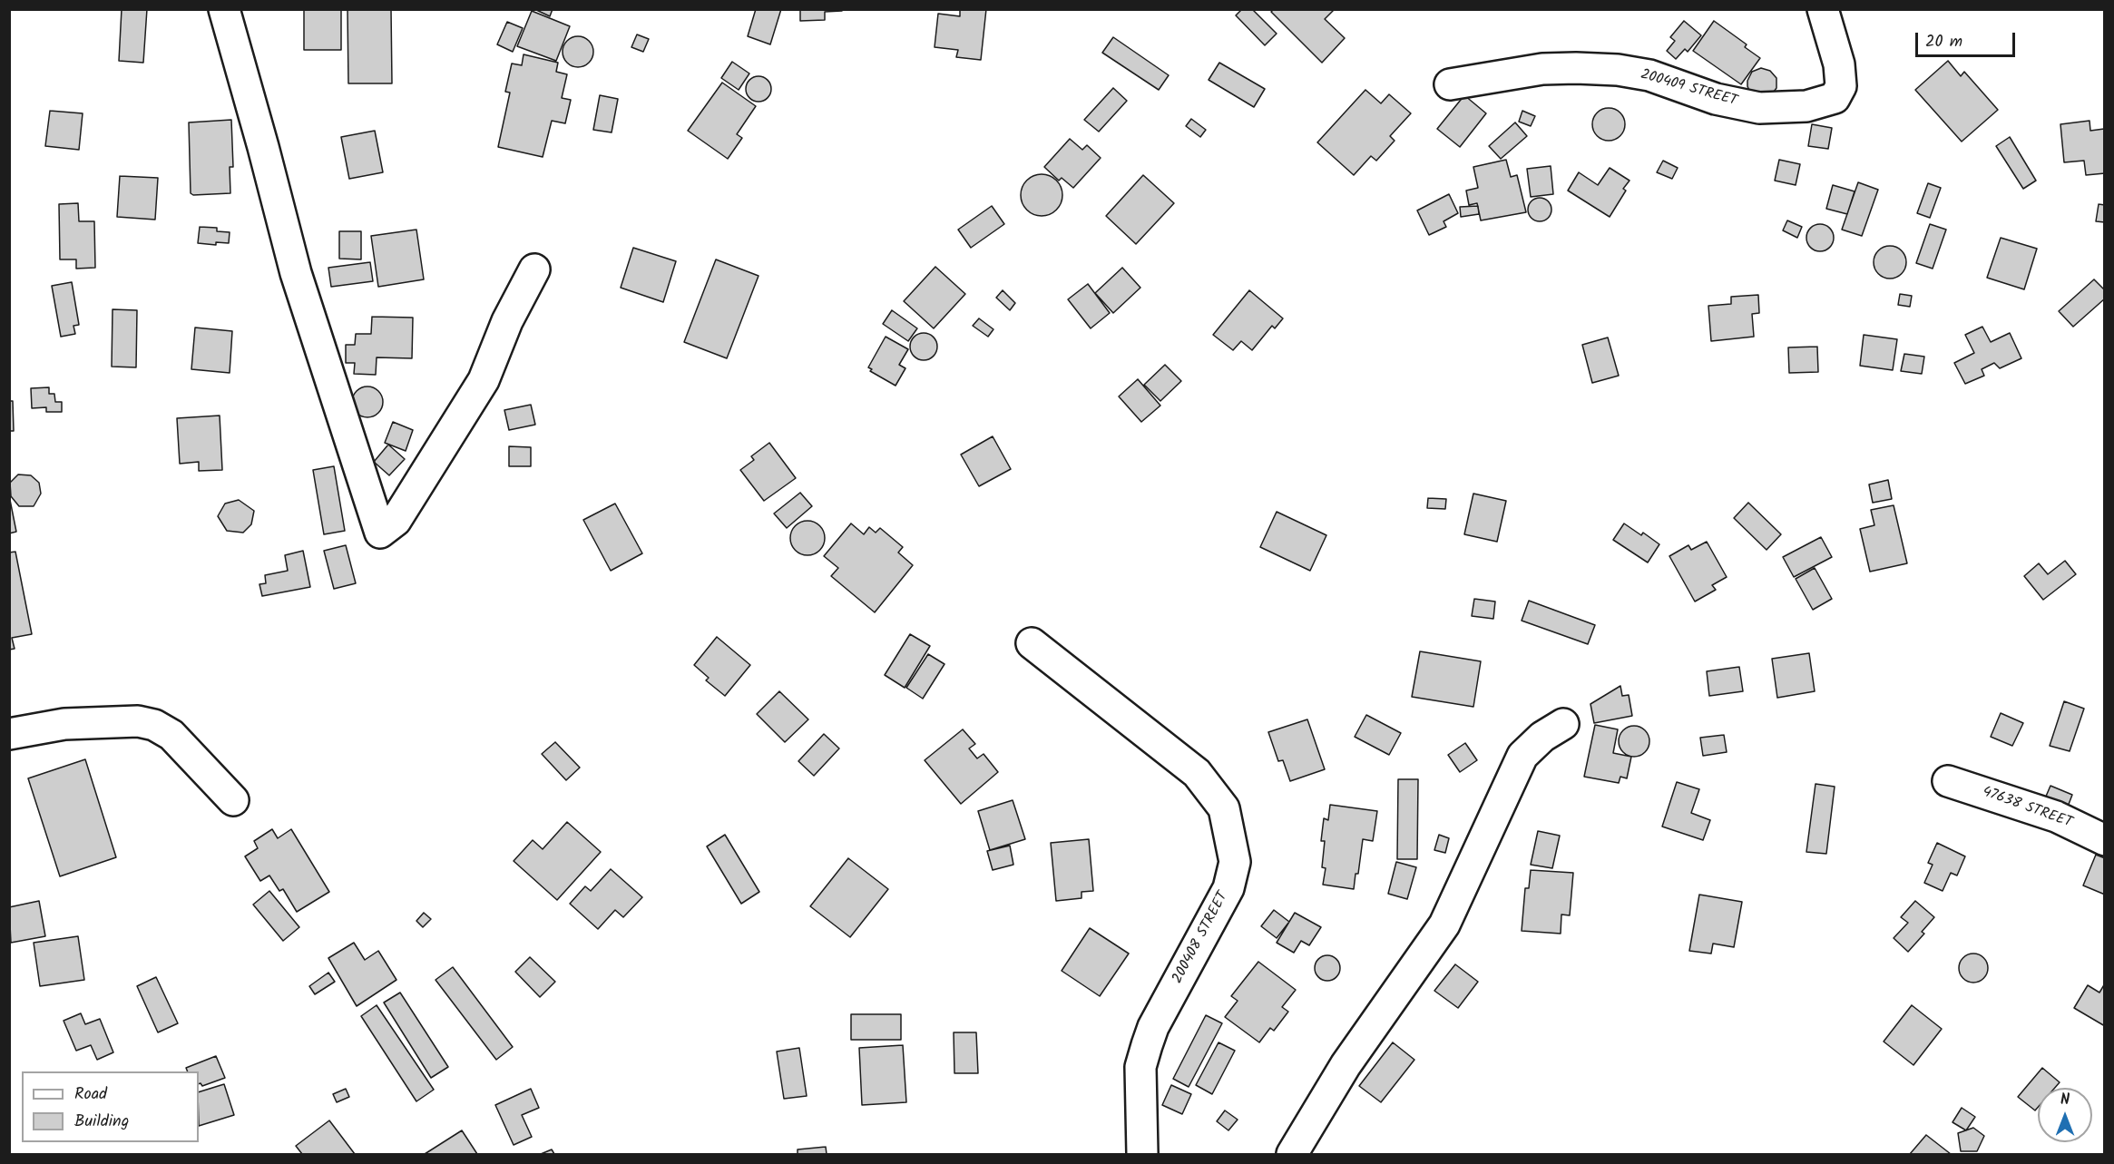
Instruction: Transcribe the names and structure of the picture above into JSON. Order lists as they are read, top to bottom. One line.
{"streets":{"street":["200409 STREET","47638 STREET","200408 STREET"]},"legend":["Road","Building"],"scale_bar":"20 m","north":"top"}
